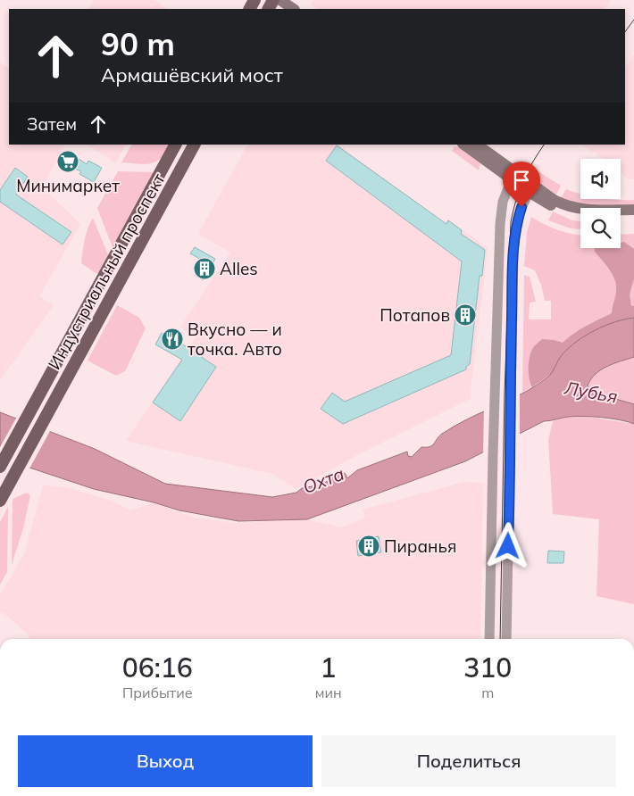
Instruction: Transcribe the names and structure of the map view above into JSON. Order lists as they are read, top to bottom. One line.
{"streets":{"main road":["Индустриальный проспект"]},"water":["Лубья","Охта"],"places":{"supermarket":["Минимаркет"],"building":["Alles","Потапов","Пиранья"],"restaurant":["Вкусно — и точка. Авто"]},"page":{"turn":["90 m","Армашёвский мост"],"then":"Затем","eta":["06:16","Прибытие","1","мин","310","m"],"buttons":["Выход","Поделиться"]}}
